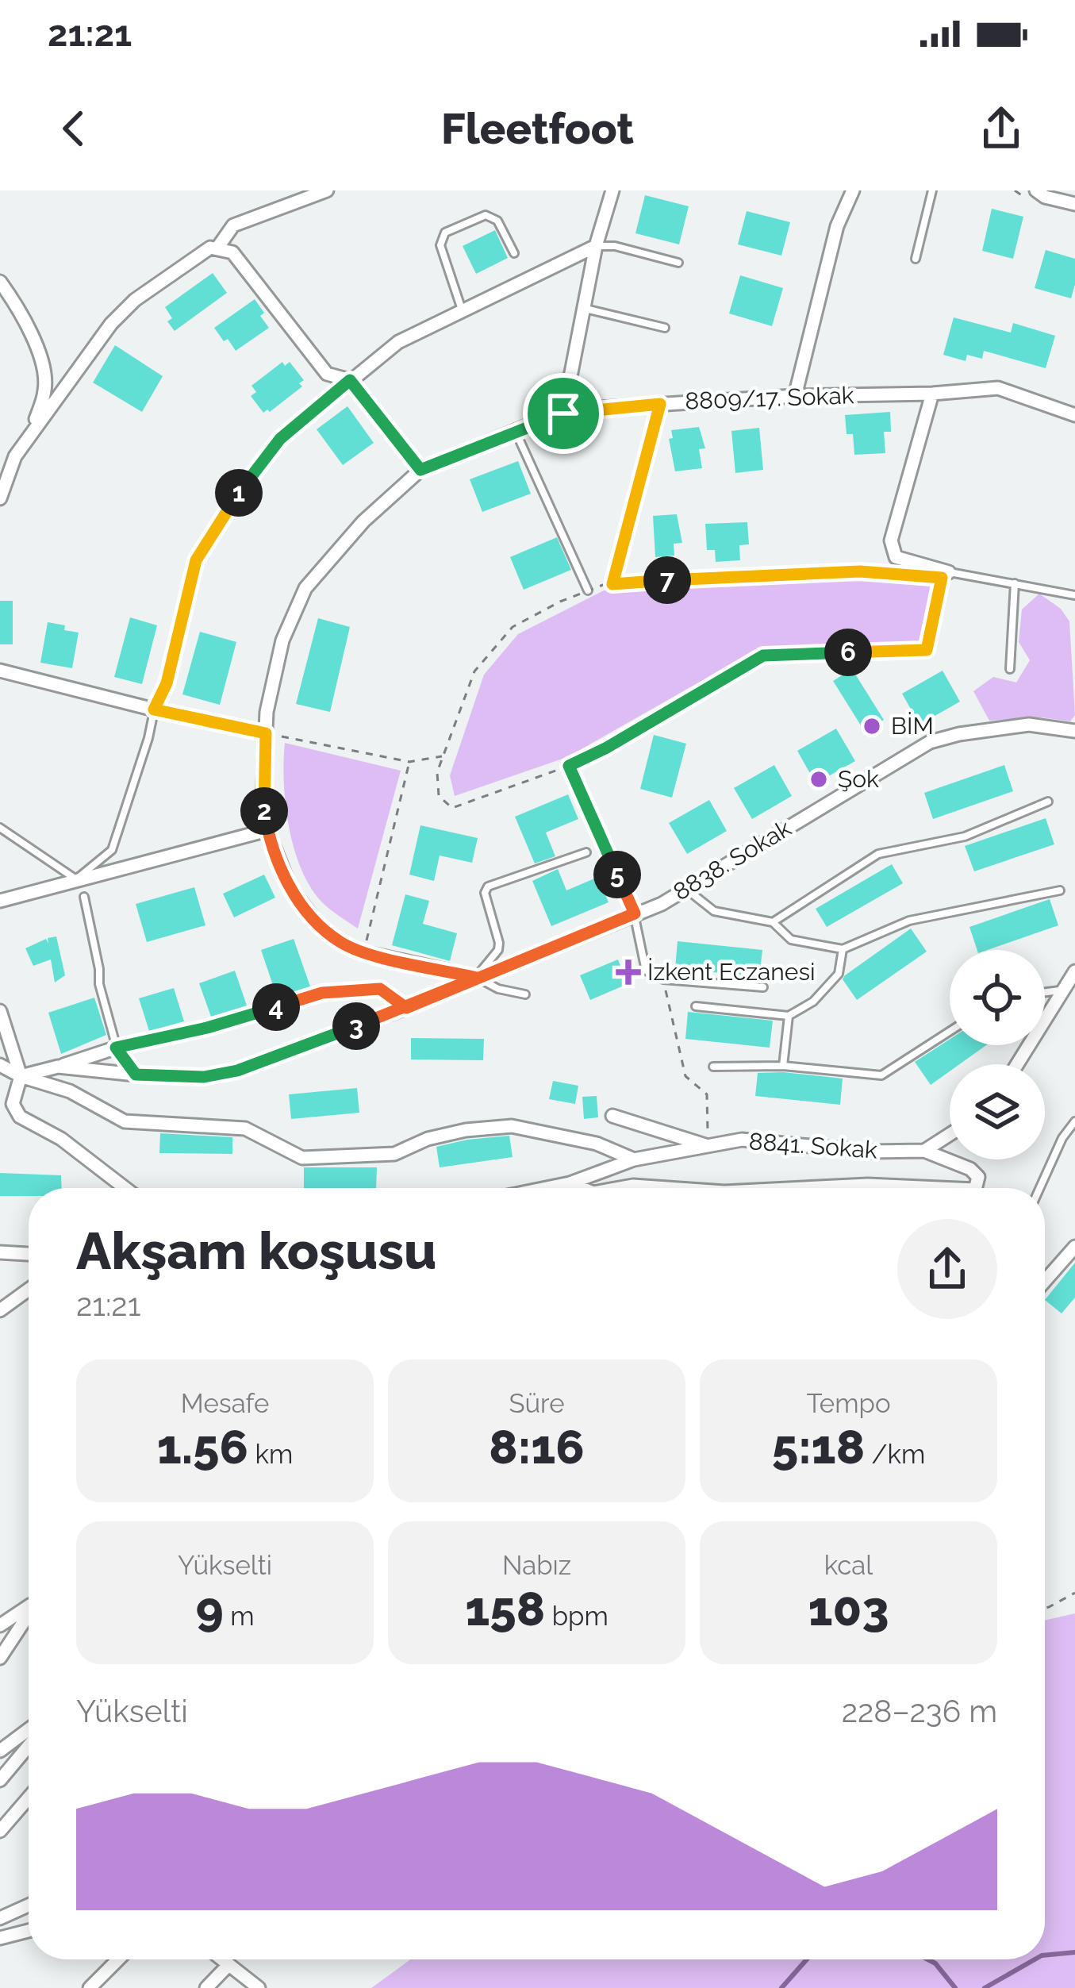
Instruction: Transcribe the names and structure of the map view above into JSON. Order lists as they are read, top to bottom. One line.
{"streets":{"street":["8809/17. Sokak","8838. Sokak","8841. Sokak"]},"crossings":[["8809/17. Sokak","8838. Sokak"]],"places":{"other":["BİM","Şok"],"health":["İzkent Eczanesi"]},"page":{"status":"21:21","header":"Fleetfoot","pins":["1","7","6","2","5","4","3"],"heading":["Akşam koşusu","21:21"],"stats":[["Mesafe","1.56 km"],["Süre","8:16"],["Tempo","5:18 /km"],["Yükselti","9 m"],["Nabız","158 bpm"],["kcal","103"]],"chart":["Yükselti","228–236 m"]}}
